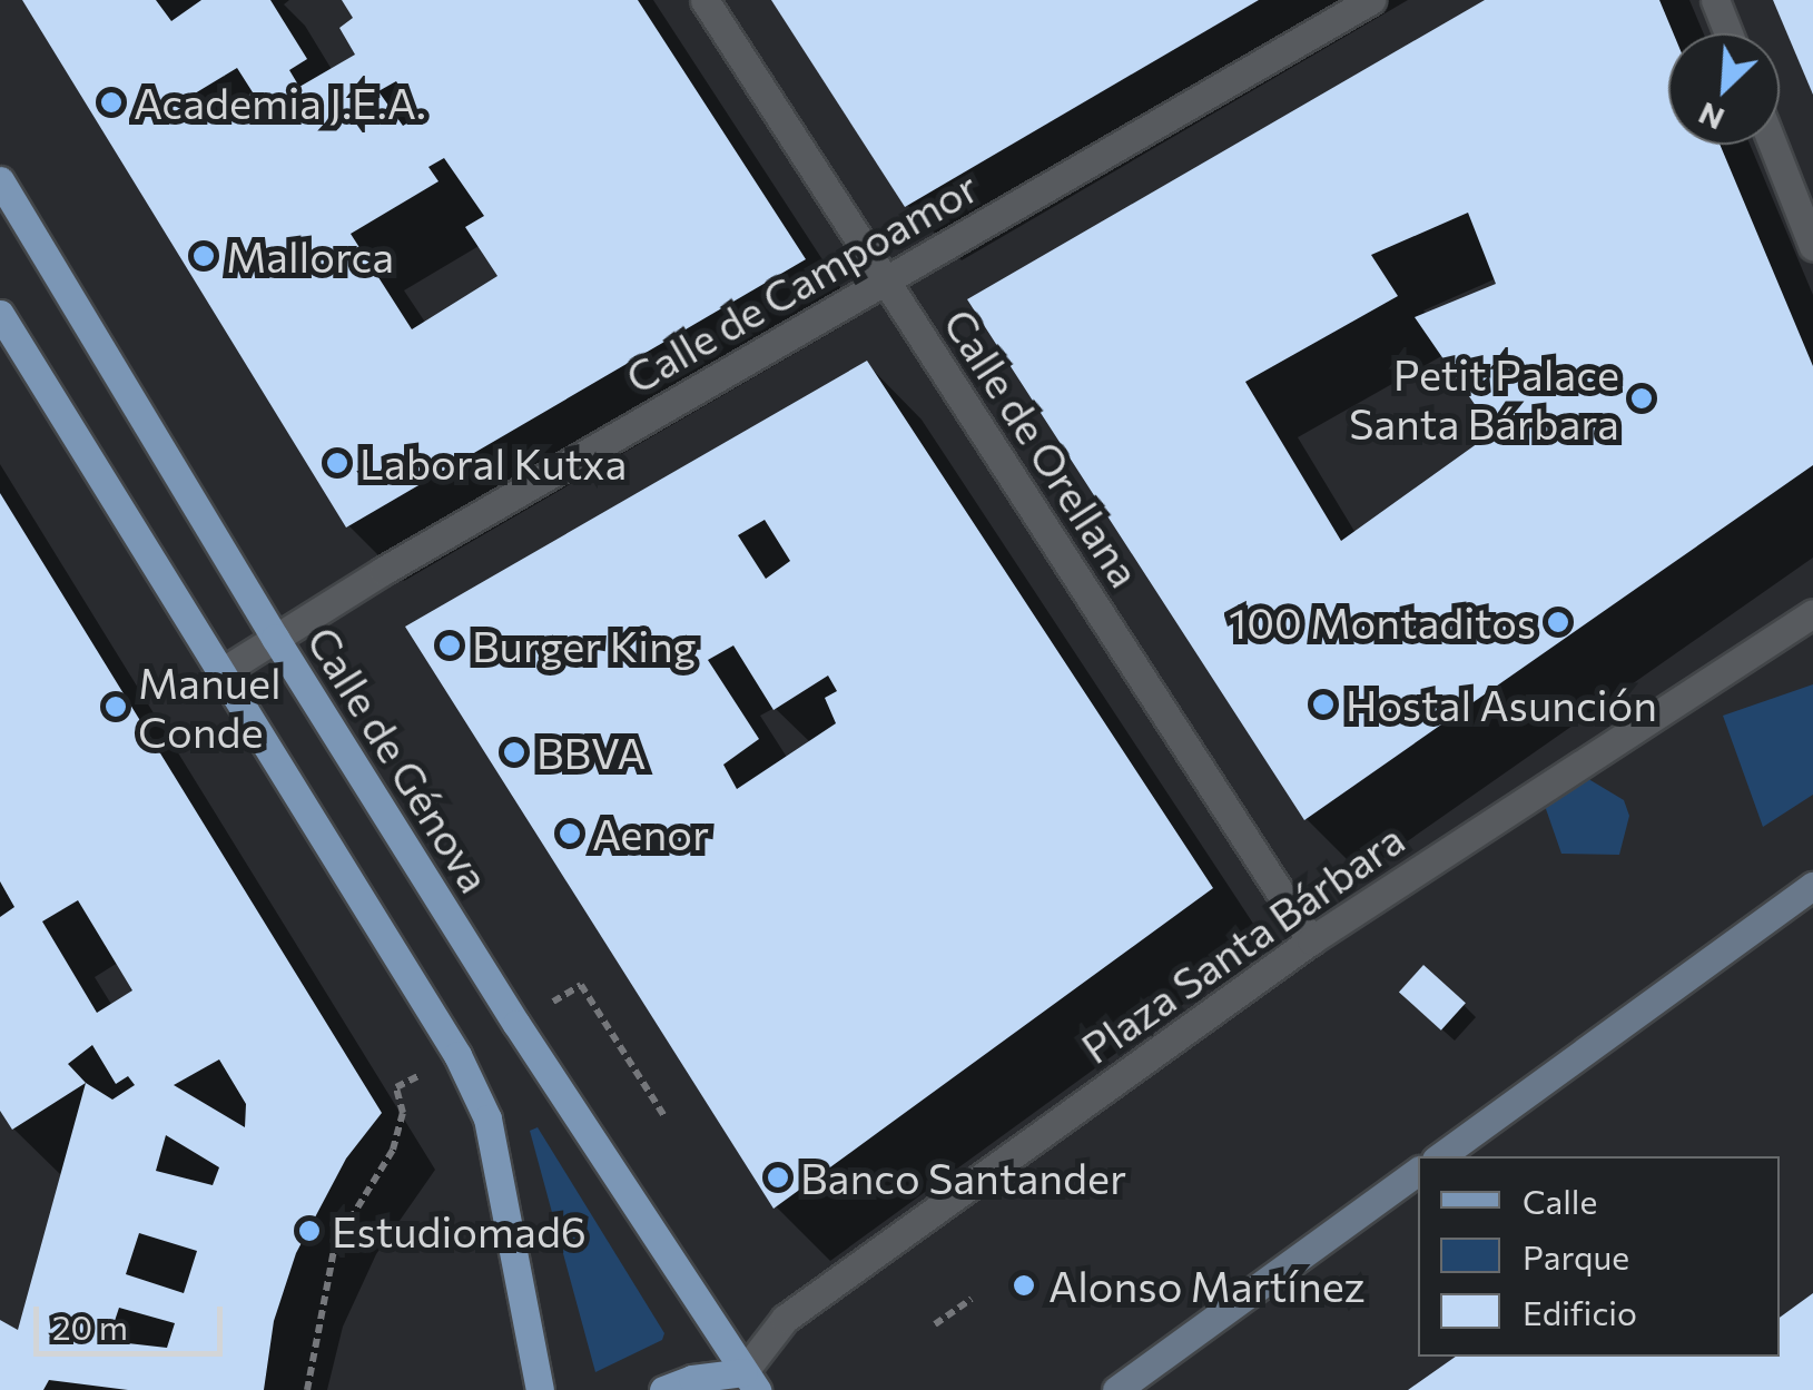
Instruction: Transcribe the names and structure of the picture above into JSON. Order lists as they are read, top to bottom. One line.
{"streets":{"main road":["Calle de Génova"],"street":["Calle de Campoamor","Calle de Orellana","Plaza Santa Bárbara"]},"crossings":[["Calle de Campoamor","Calle de Orellana"],["Calle de Campoamor","Calle de Génova"],["Calle de Orellana","Plaza Santa Bárbara"],["Calle de Génova","Plaza Santa Bárbara"]],"places":["Academia J.E.A.","Mallorca","Petit Palace Santa Bárbara","Laboral Kutxa","100 Montaditos","Burger King","Hostal Asunción","Manuel Conde","BBVA","Aenor","Banco Santander","Estudiomad6","Alonso Martínez"],"legend":["Calle","Parque","Edificio"],"scale_bar":"20 m","north":"bottom left"}
